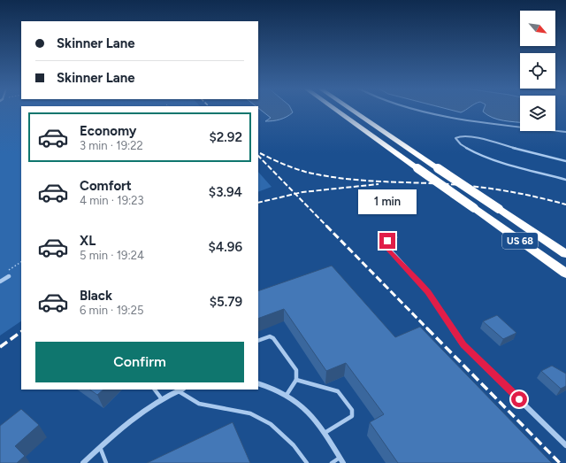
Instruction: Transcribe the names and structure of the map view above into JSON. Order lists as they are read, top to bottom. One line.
{"streets":{"highway":["US 68"]},"north":"bottom right","page":{"banner":["Skinner Lane","Skinner Lane"],"list":[{"name":"Economy","note":"3 min · 19:22","value":"$2.92"},{"name":"Comfort","note":"4 min · 19:23","value":"$3.94"},{"name":"XL","note":"5 min · 19:24","value":"$4.96"},{"name":"Black","note":"6 min · 19:25","value":"$5.79"}],"bubble":"1 min","buttons":"Confirm"}}
